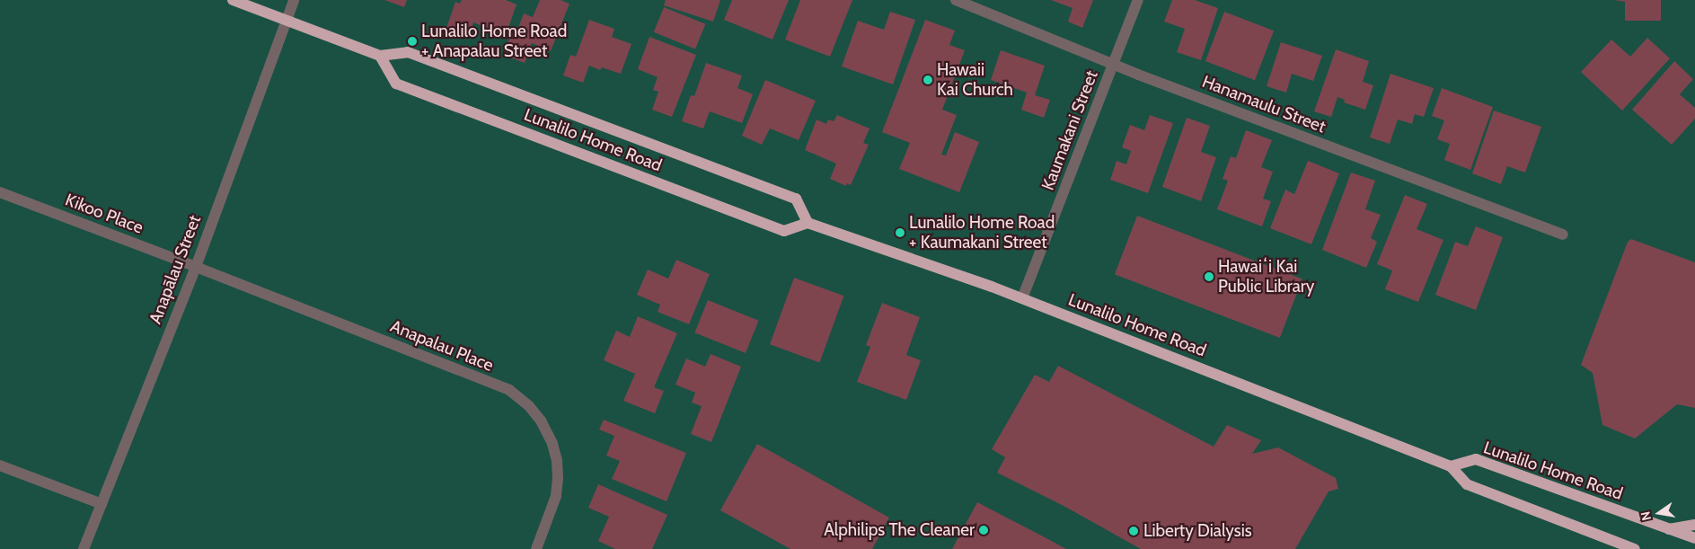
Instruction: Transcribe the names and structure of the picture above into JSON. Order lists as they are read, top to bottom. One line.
{"streets":{"main road":["Lunalilo Home Road"],"street":["Hanamaulu Street","Kaumakani Street","Kikoo Place","Anapālau Street","Anapalau Place"]},"crossings":[["Hanamaulu Street","Kaumakani Street"],["Kaumakani Street","Lunalilo Home Road"],["Lunalilo Home Road","Anapālau Street"],["Kikoo Place","Anapālau Street"],["Kikoo Place","Anapalau Place"],["Anapālau Street","Anapalau Place"]],"places":["Lunalilo Home Road + Anapalau Street","Hawaii Kai Church","Lunalilo Home Road + Kaumakani Street","Hawaiʻi Kai Public Library","Alphilips The Cleaner","Liberty Dialysis"],"north":"left"}
